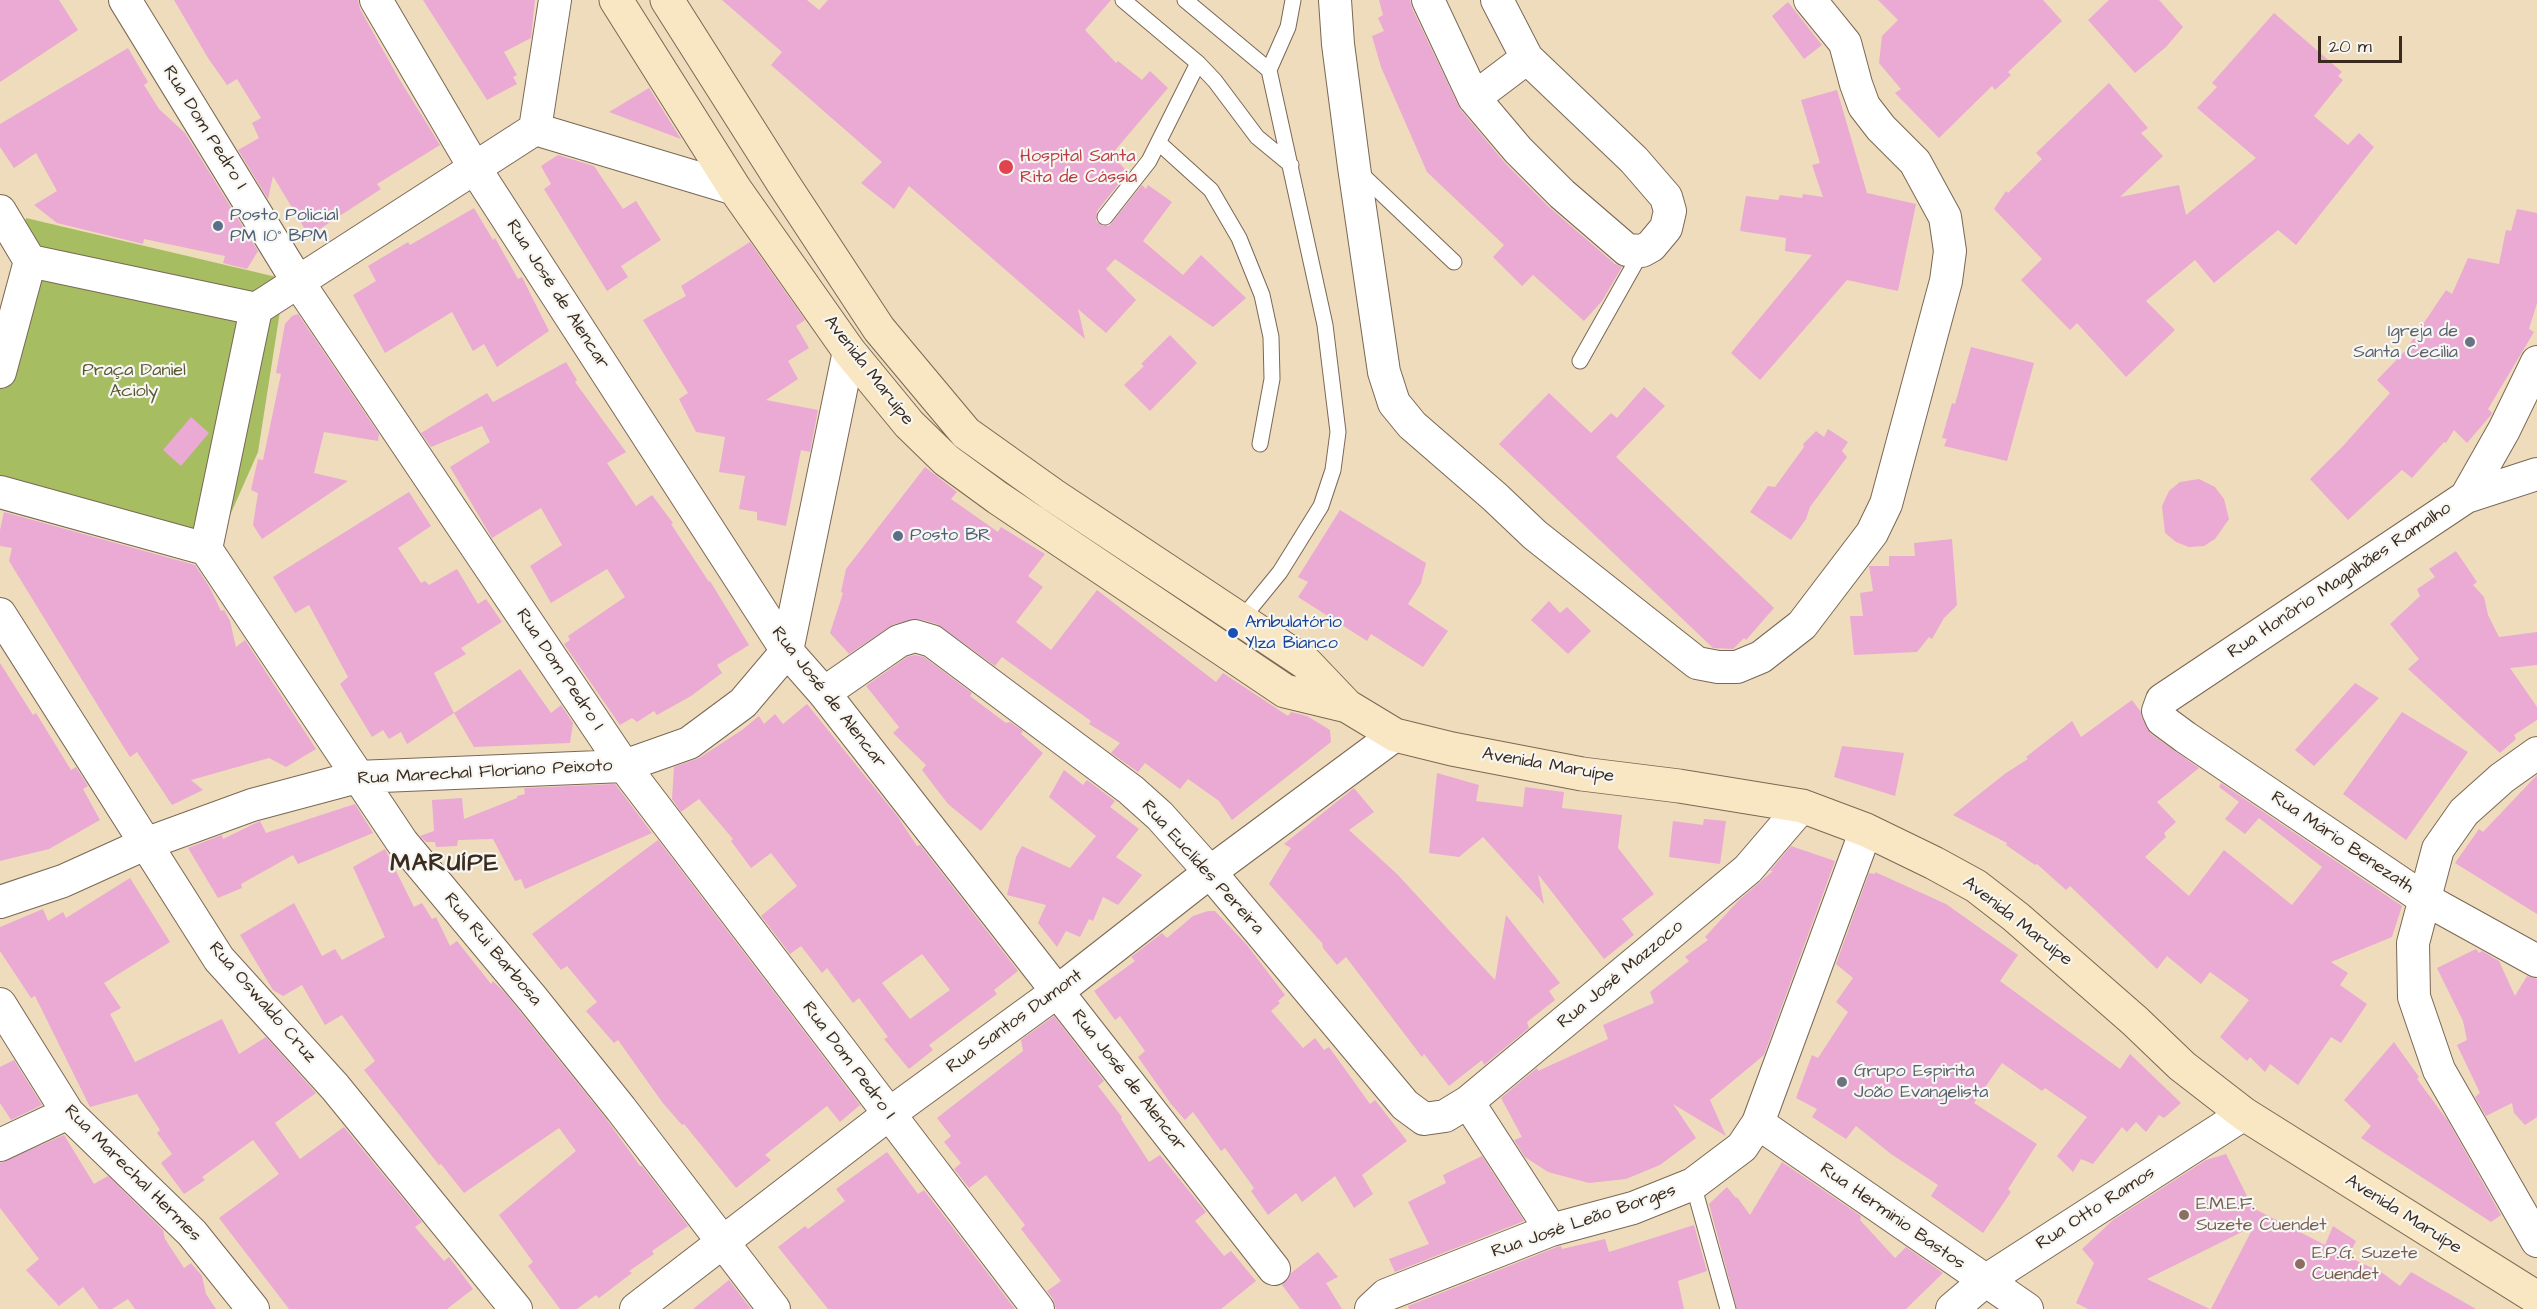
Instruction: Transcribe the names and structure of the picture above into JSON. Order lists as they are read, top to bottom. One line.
{"streets":{"main road":["Avenida Maruípe"],"street":["Rua Dom Pedro I","Rua José de Alencar","Rua Honôrio Magalhães Ramalho","Rua Marechal Floriano Peixoto","Rua Mário Benezath","Rua Euclídes Pereira","Rua Rui Barbosa","Rua José Mazzoco","Rua Oswaldo Cruz","Rua Santos Dumont","Rua Marechal Hermes","Rua Otto Ramos","Rua Herminio Bastos","Rua José Leão Borges"]},"crossings":[["Rua Dom Pedro I","Rua Marechal Floriano Peixoto"],["Rua Dom Pedro I","Rua Santos Dumont"],["Rua José de Alencar","Rua Marechal Floriano Peixoto"],["Rua José de Alencar","Rua Euclídes Pereira"],["Rua José de Alencar","Rua Santos Dumont"],["Avenida Maruípe","Rua Marechal Floriano Peixoto"],["Avenida Maruípe","Rua José Mazzoco"],["Avenida Maruípe","Rua Santos Dumont"],["Avenida Maruípe","Rua Otto Ramos"],["Avenida Maruípe","Rua José Leão Borges"],["Rua Honôrio Magalhães Ramalho","Rua Mário Benezath"],["Rua Marechal Floriano Peixoto","Rua Rui Barbosa"],["Rua Marechal Floriano Peixoto","Rua Oswaldo Cruz"],["Rua Euclídes Pereira","Rua José Mazzoco"],["Rua Euclídes Pereira","Rua Santos Dumont"],["Rua Rui Barbosa","Rua Santos Dumont"],["Rua Otto Ramos","Rua Herminio Bastos"],["Rua Herminio Bastos","Rua José Leão Borges"]],"districts":["MARUÍPE"],"parks":["Praça Daniel Acioly"],"places":["Hospital Santa Rita de Cássia","Posto Policial PM 10˚ BPM","Igreja de Santa Cecilia","Posto BR","Ambulatório Ylza Bianco","Grupo Espirita João Evangelista","E.M.E.F. Suzete Cuendet","E.P.G. Suzete Cuendet"],"scale_bar":"20 m"}
